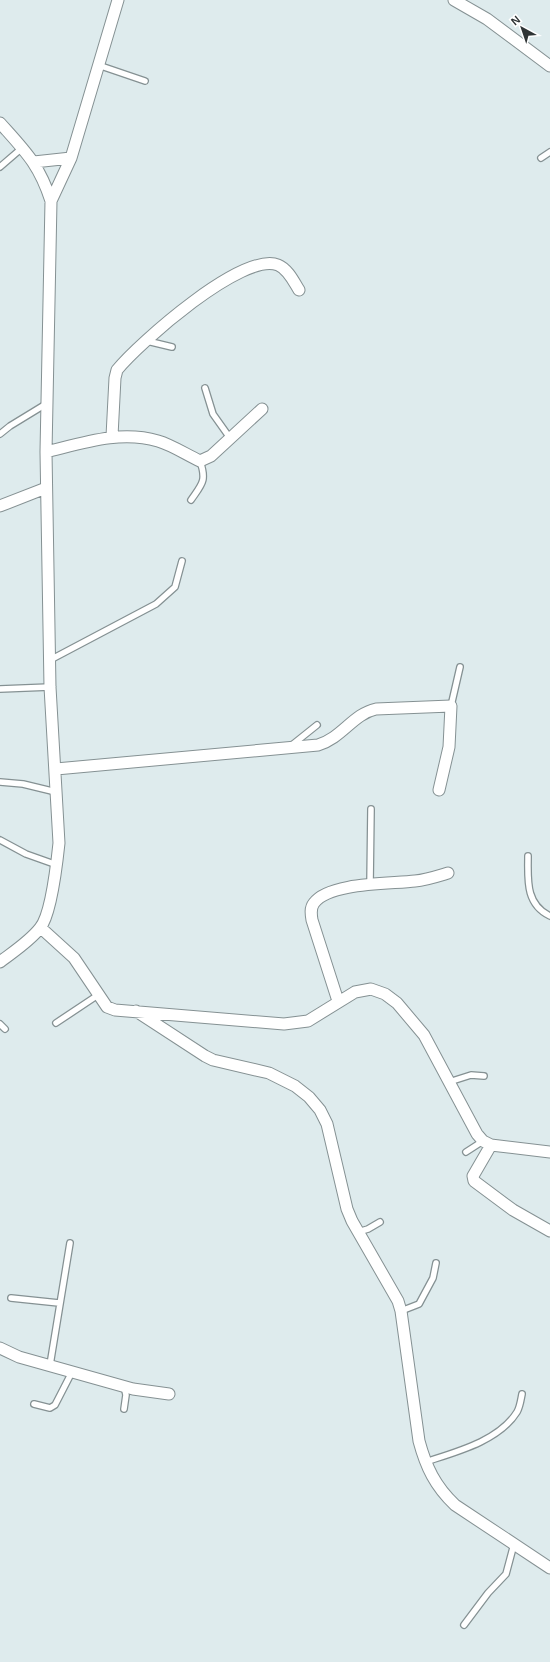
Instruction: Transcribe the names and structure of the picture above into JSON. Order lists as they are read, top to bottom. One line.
{"north":"top left"}
